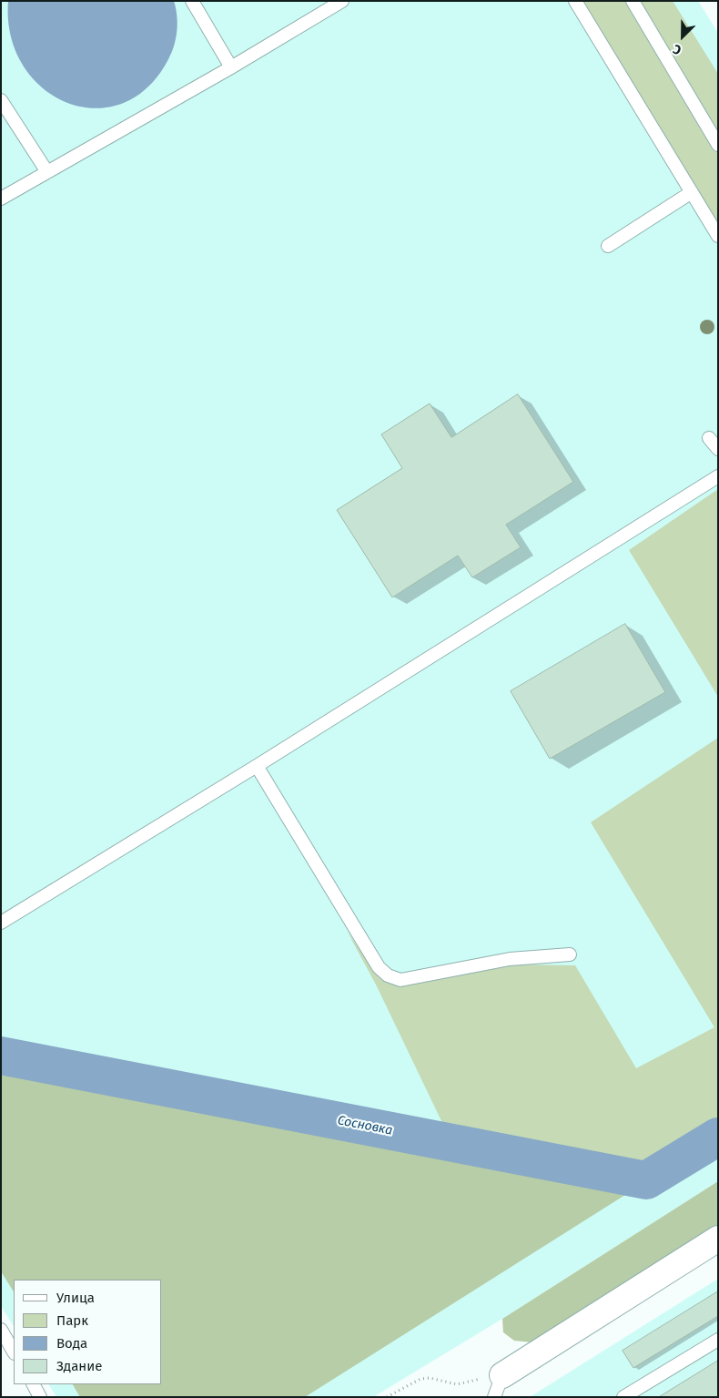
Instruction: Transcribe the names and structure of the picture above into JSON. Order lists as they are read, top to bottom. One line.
{"water":["Сосновка"],"legend":["Улица","Парк","Вода","Здание"],"north":"bottom left"}
